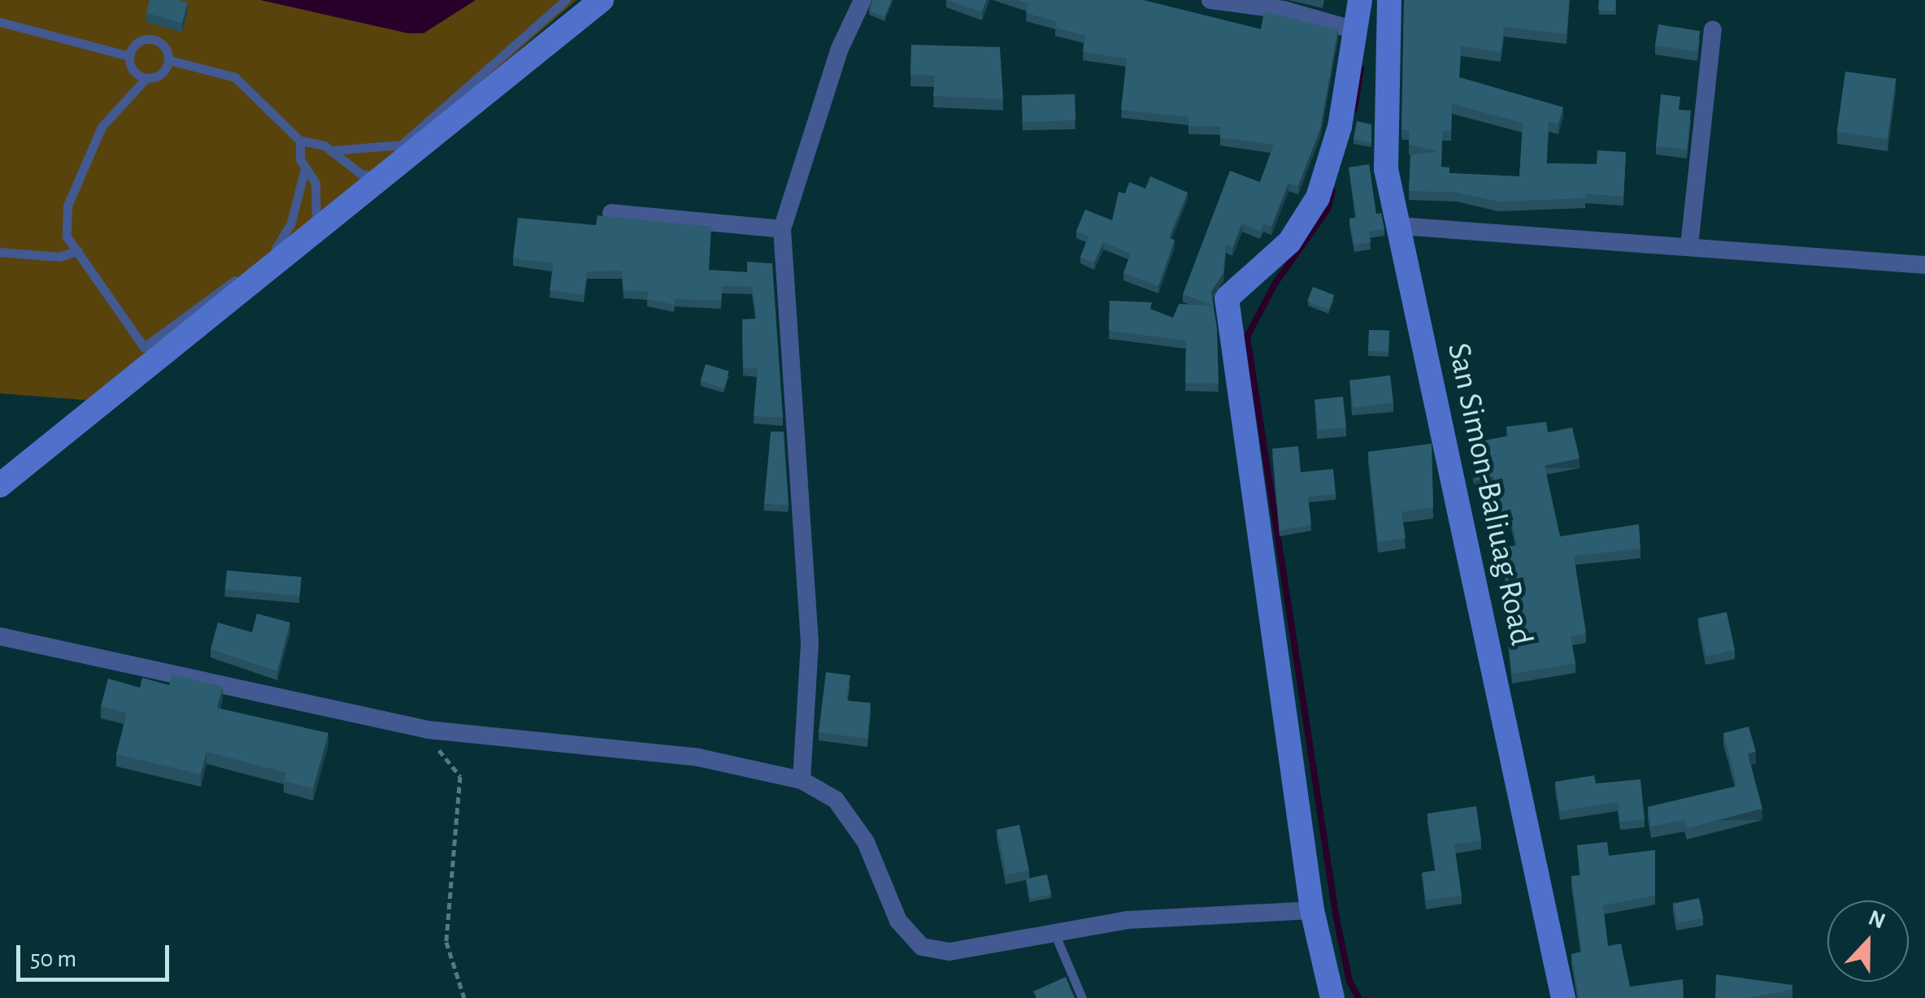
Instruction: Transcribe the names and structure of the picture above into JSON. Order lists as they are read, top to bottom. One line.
{"streets":{"main road":["San Simon-Baliuag Road"]},"scale_bar":"50 m","north":"top"}
